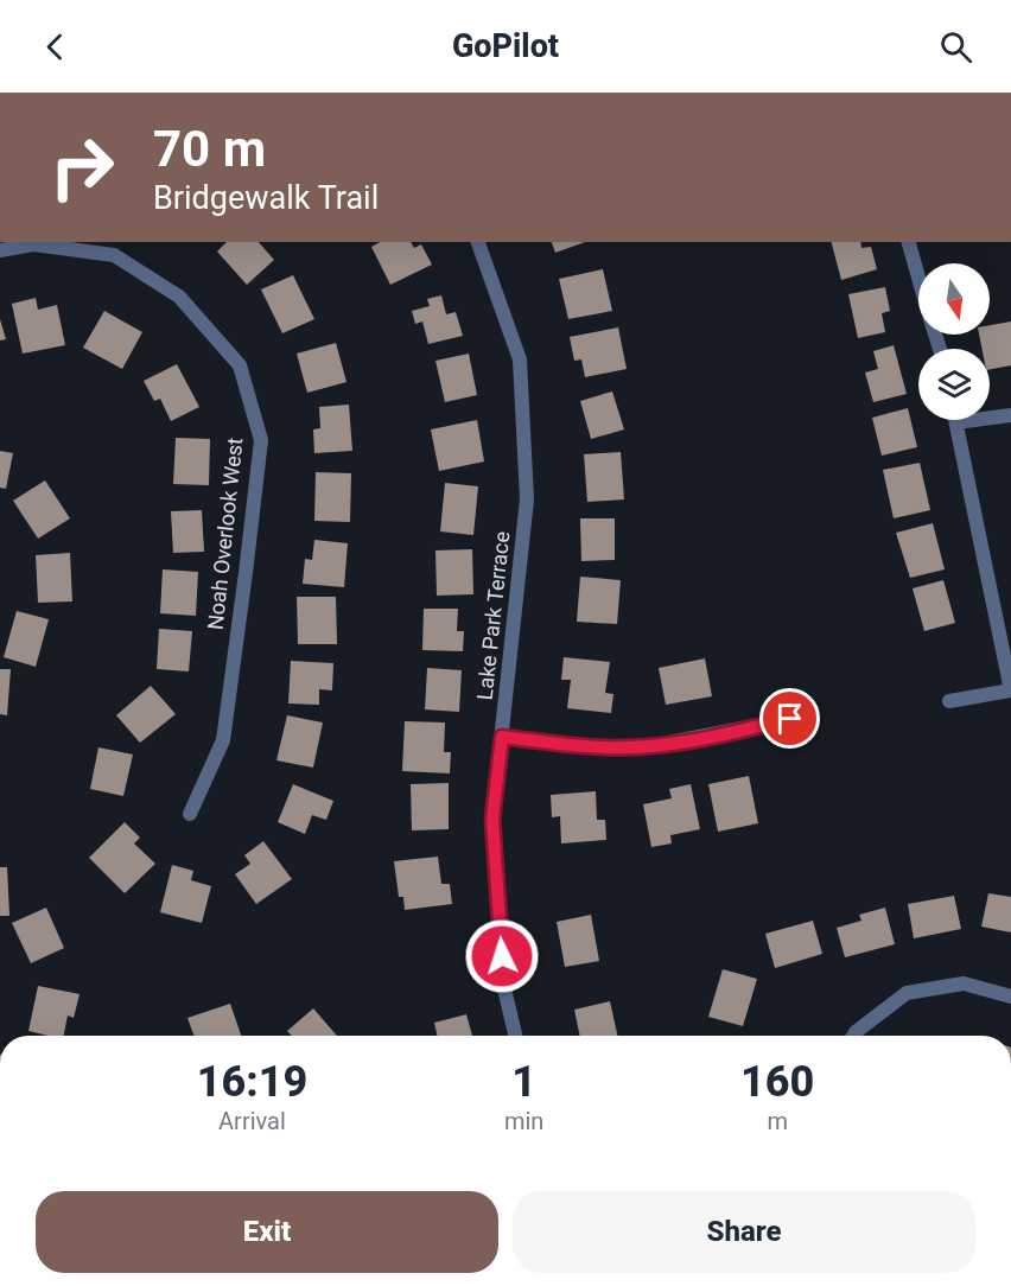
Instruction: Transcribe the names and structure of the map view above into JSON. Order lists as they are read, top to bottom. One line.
{"streets":{"street":["Noah Overlook West","Lake Park Terrace"]},"north":"bottom","page":{"header":"GoPilot","turn":["70 m","Bridgewalk Trail"],"eta":["16:19","Arrival","1","min","160","m"],"buttons":["Exit","Share"]}}
